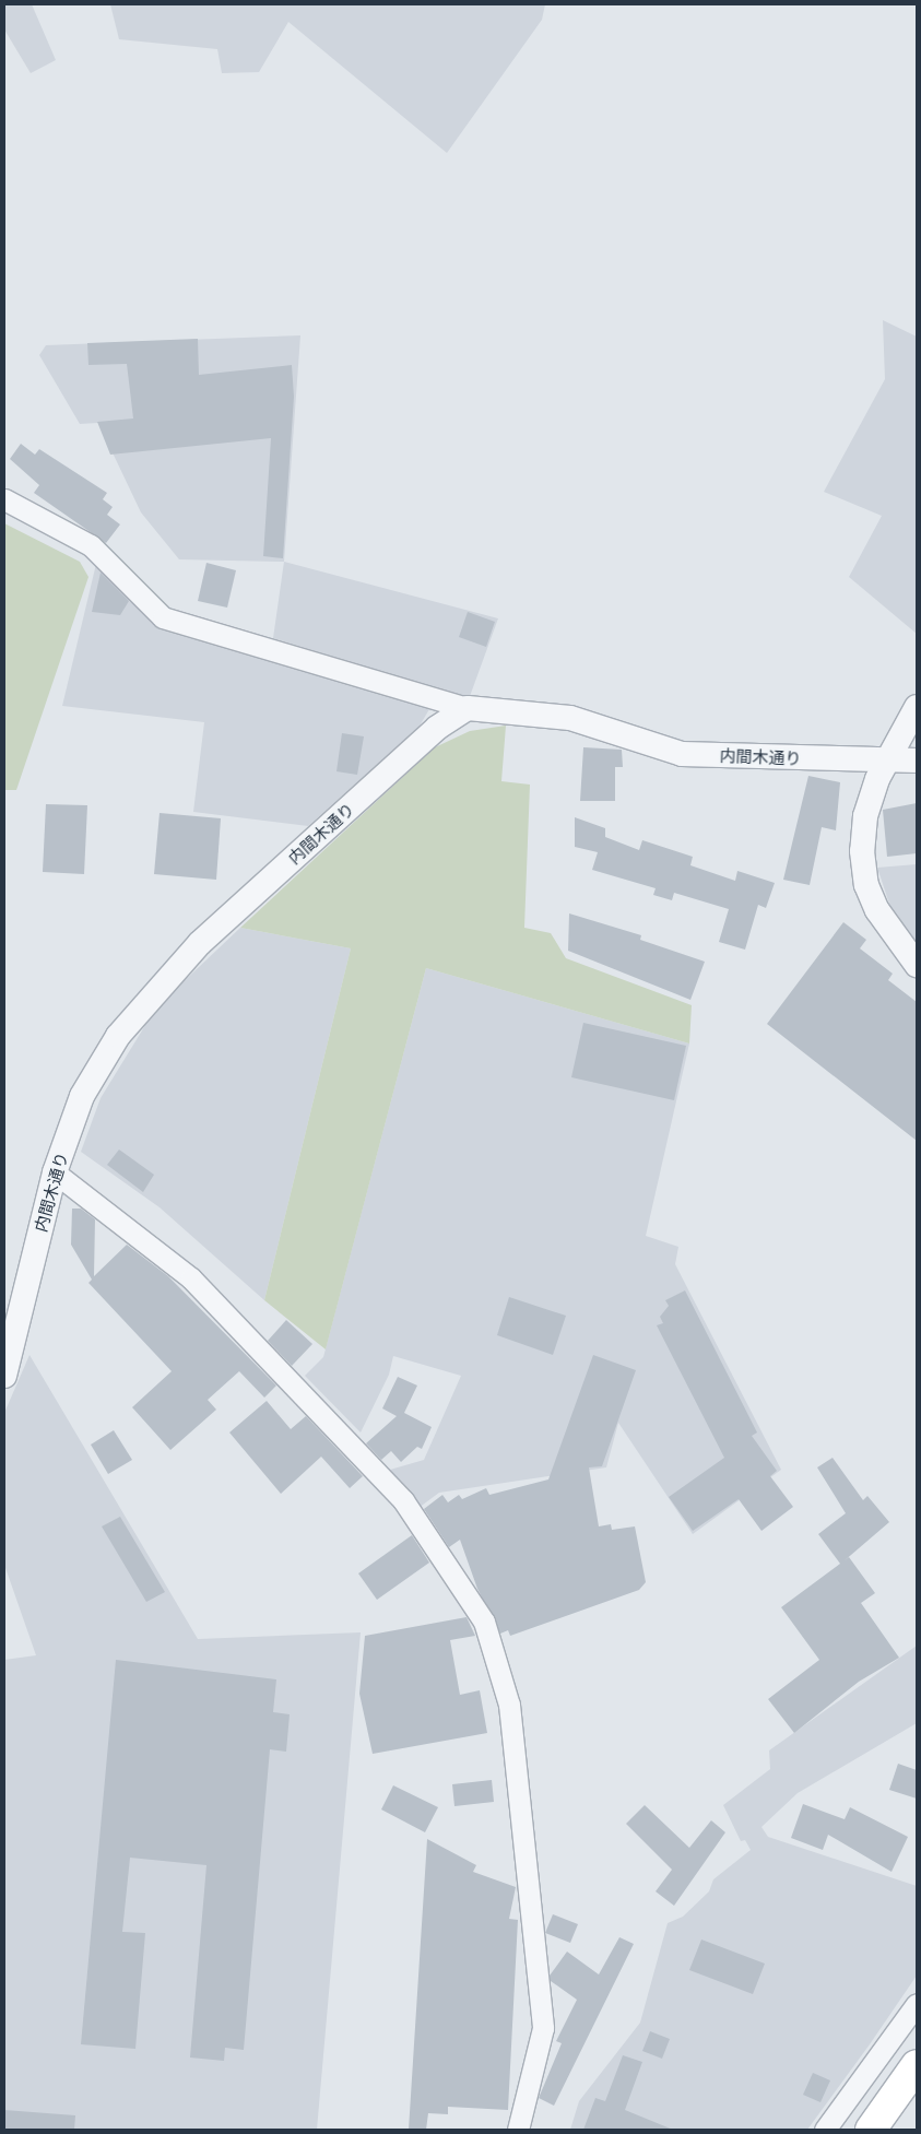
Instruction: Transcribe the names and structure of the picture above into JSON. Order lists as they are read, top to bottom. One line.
{"streets":{"street":["内間木通り"]}}
